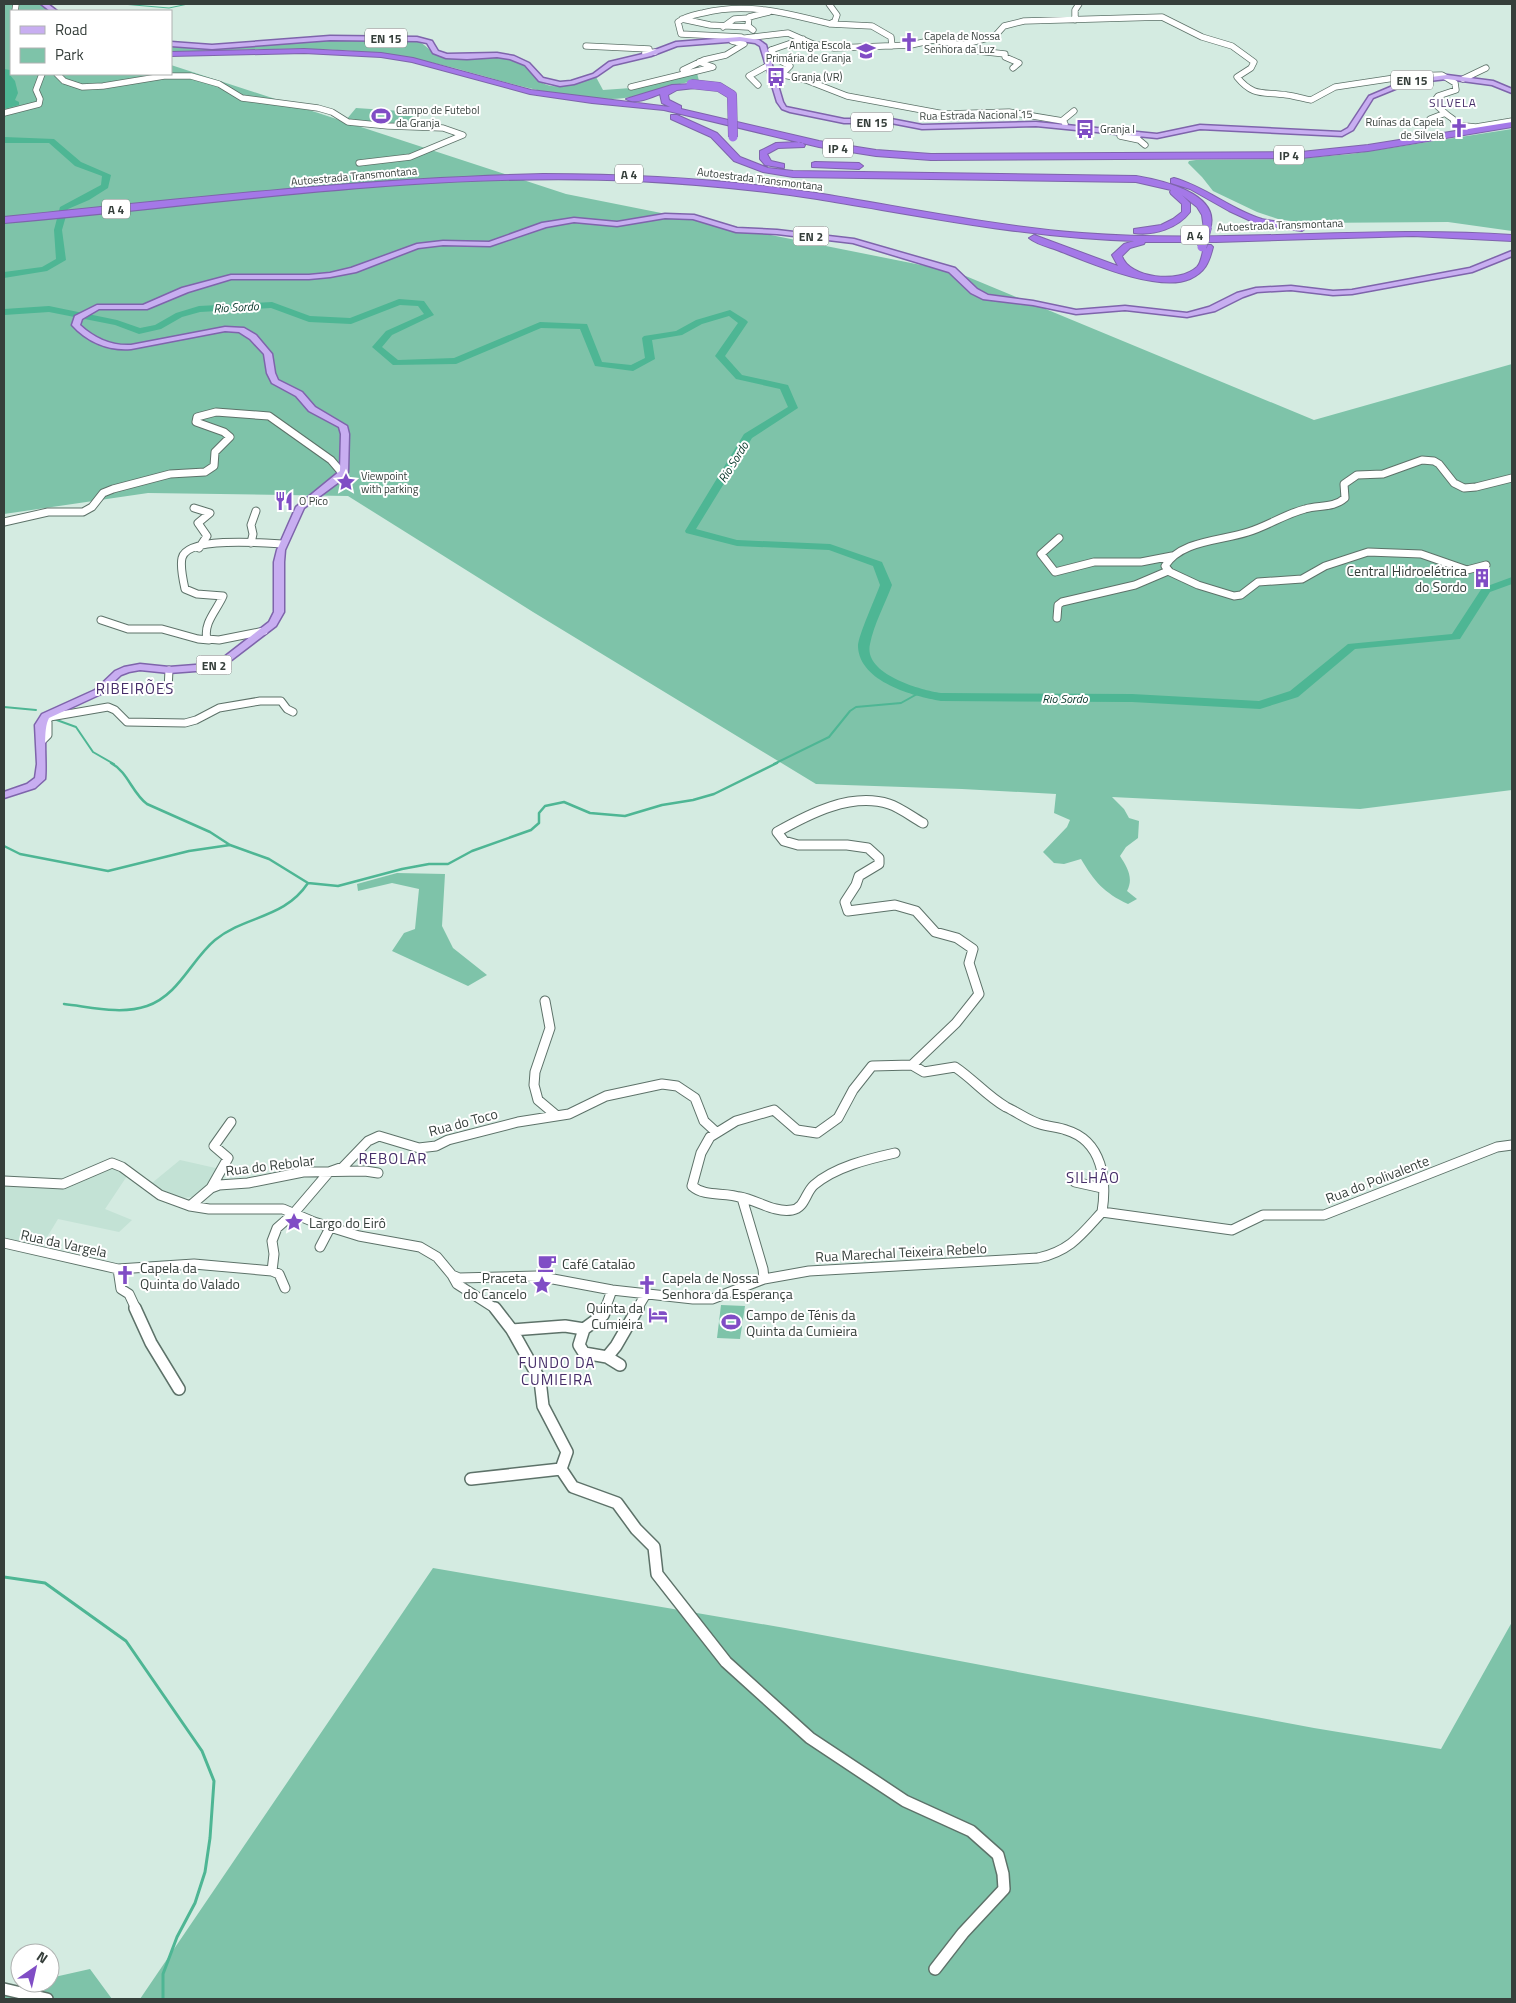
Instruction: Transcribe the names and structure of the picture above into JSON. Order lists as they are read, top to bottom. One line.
{"streets":{"highway":["IP 4","A 4","Autoestrada Transmontana"],"main road":["EN 15","Rua Estrada Nacional 15","EN 2"],"street":["Rua do Toco","Rua do Rebolar","Rua do Polivalente","Rua da Vargela","Rua Marechal Teixeira Rebelo"]},"crossings":[["EN 15","Rua Estrada Nacional 15"],["Rua do Toco","Rua do Rebolar"],["Rua do Polivalente","Rua Marechal Teixeira Rebelo"]],"districts":["SILVELA","RIBEIRÕES","REBOLAR","SILHÃO","FUNDO DA CUMIEIRA"],"water":["Rio Sordo"],"places":{"church":["Capela de Nossa Senhora da Luz","Ruínas da Capela de Silvela","Capela da Quinta do Valado","Capela de Nossa Senhora da Esperança"],"school or university":["Antiga Escola Primária de Granja"],"bus stop":["Granja (VR)","Granja I"],"sports":["Campo de Futebol da Granja","Campo de Ténis da Quinta da Cumieira"],"place":["Viewpoint with parking","Largo do Eirô","Praceta do Cancelo"],"restaurant":["O Pico"],"building":["Central Hidroelétrica do Sordo"],"cafe":["Café Catalão"],"hotel":["Quinta da Cumieira"]},"legend":["Road","Park"],"north":"top right"}
